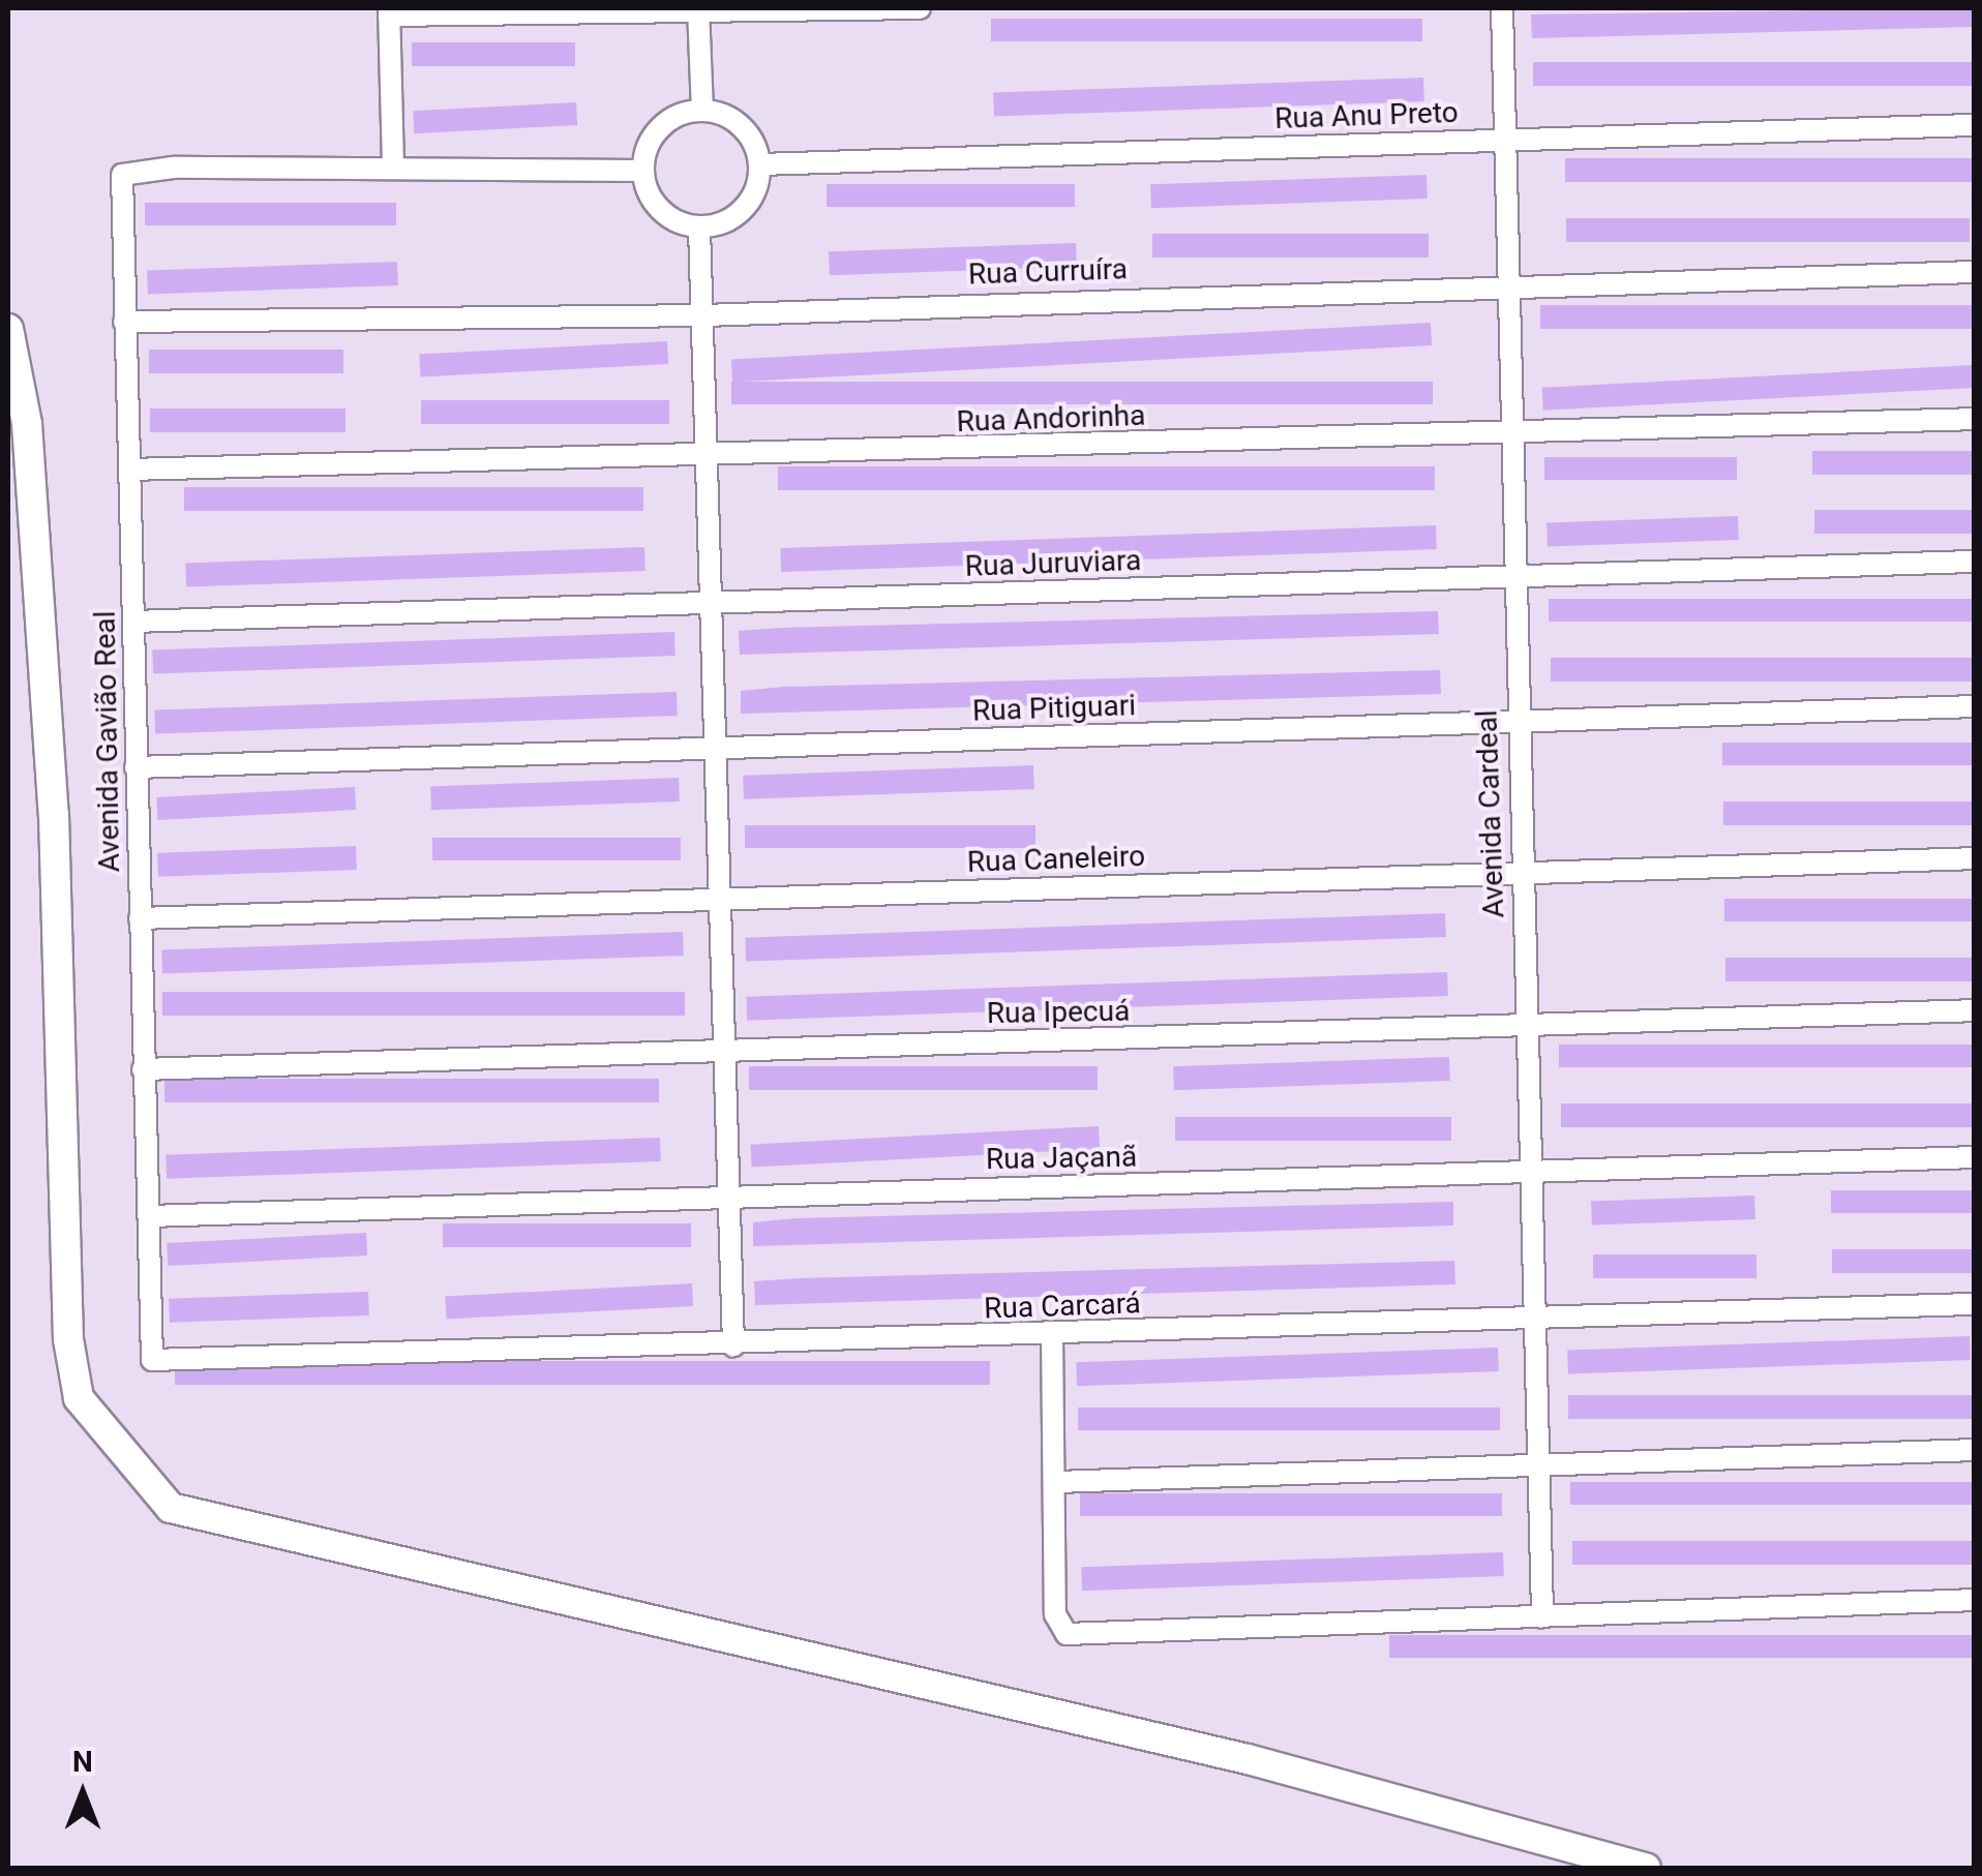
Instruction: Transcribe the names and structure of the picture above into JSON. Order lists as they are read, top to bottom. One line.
{"streets":{"street":["Rua Anu Preto","Rua Curruíra","Rua Andorinha","Rua Juruviara","Rua Pitiguari","Avenida Gavião Real","Avenida Cardeal","Rua Caneleiro","Rua Ipecuá","Rua Jaçanã","Rua Carcará"]},"crossings":[["Rua Anu Preto","Avenida Cardeal"],["Rua Curruíra","Avenida Gavião Real"],["Rua Curruíra","Avenida Cardeal"],["Rua Andorinha","Avenida Gavião Real"],["Rua Andorinha","Avenida Cardeal"],["Rua Juruviara","Avenida Gavião Real"],["Rua Juruviara","Avenida Cardeal"],["Rua Pitiguari","Avenida Gavião Real"],["Rua Pitiguari","Avenida Cardeal"],["Avenida Gavião Real","Rua Caneleiro"],["Avenida Gavião Real","Rua Ipecuá"],["Avenida Gavião Real","Rua Jaçanã"],["Avenida Gavião Real","Rua Carcará"],["Avenida Cardeal","Rua Caneleiro"],["Avenida Cardeal","Rua Ipecuá"],["Avenida Cardeal","Rua Jaçanã"],["Avenida Cardeal","Rua Carcará"]],"north":"top"}
